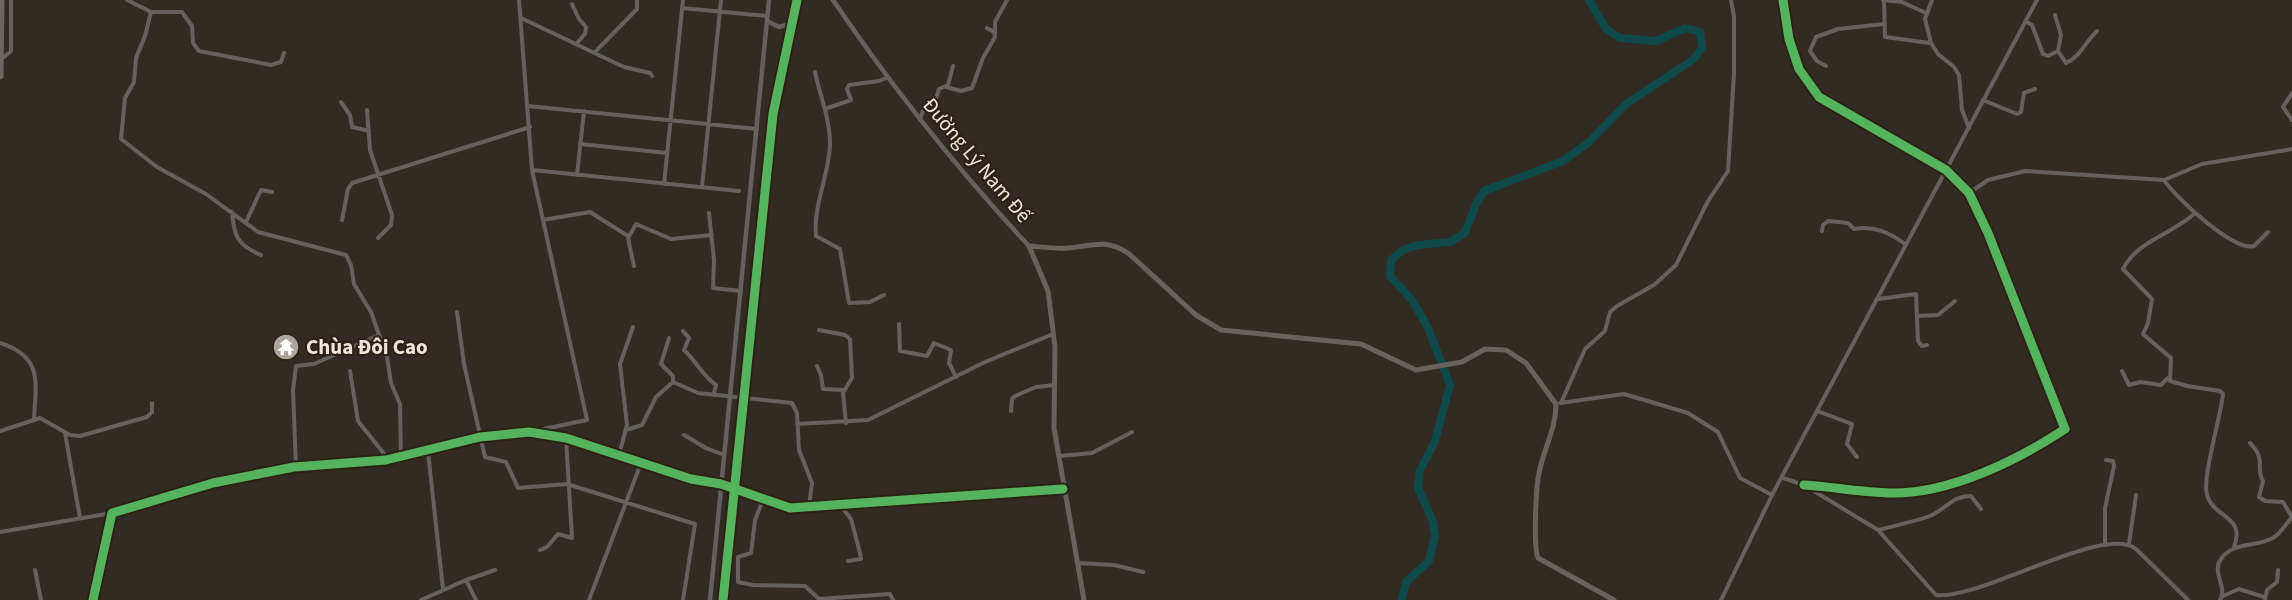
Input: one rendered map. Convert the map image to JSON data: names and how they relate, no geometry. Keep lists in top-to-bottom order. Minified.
{"streets":{"main road":["Đường Lý Nam Đế"]},"places":{"temple":["Chùa Đôi Cao"]}}
